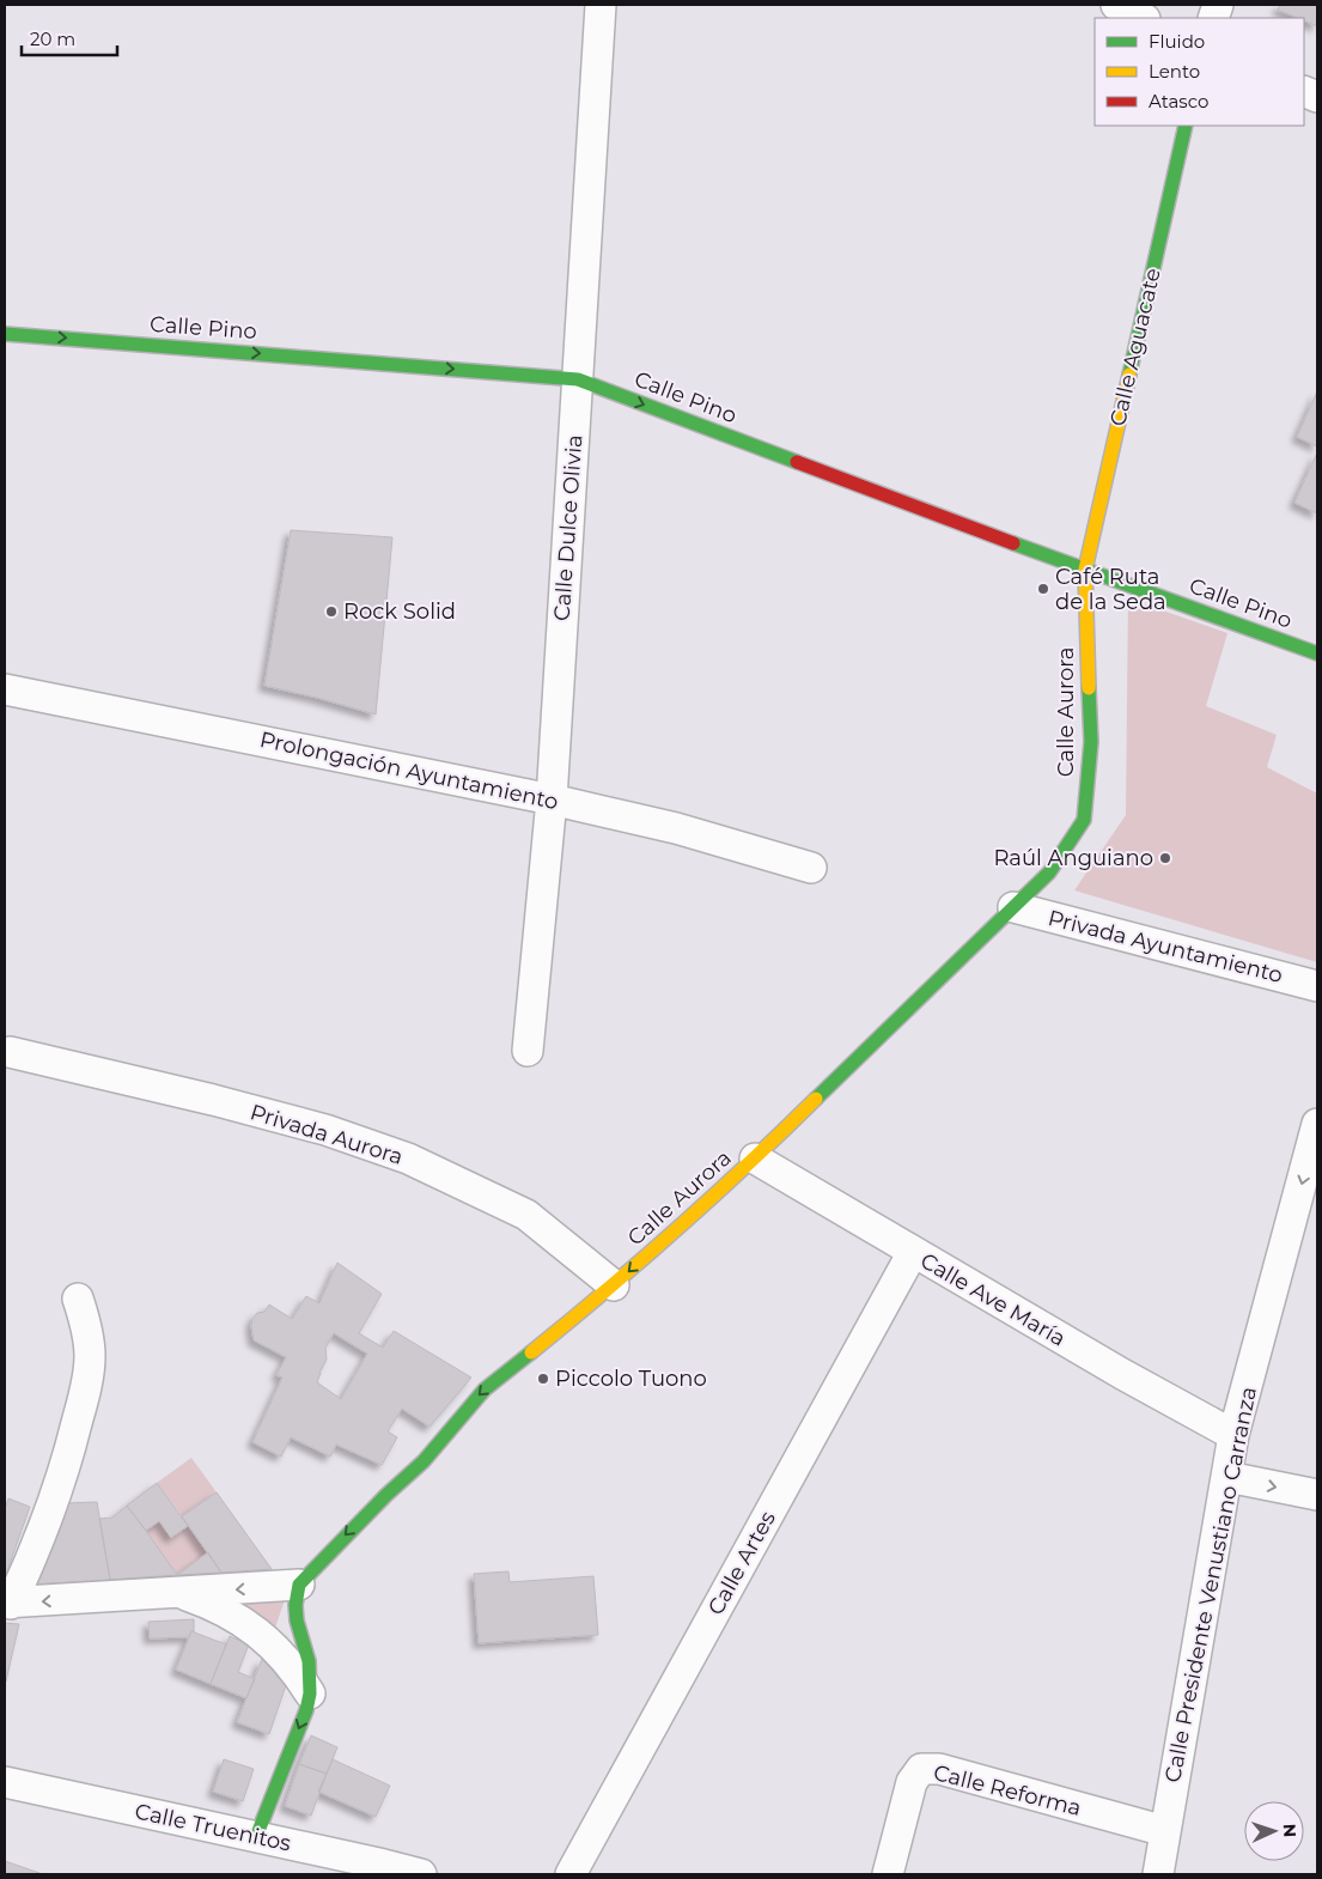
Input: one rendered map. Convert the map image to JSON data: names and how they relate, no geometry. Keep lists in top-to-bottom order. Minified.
{"streets":{"street":["Calle Pino","Calle Aguacate","Calle Dulce Olivia","Calle Aurora","Prolongación Ayuntamiento","Privada Ayuntamiento","Privada Aurora","Calle Ave María","Calle Artes","Calle Presidente Venustiano Carranza","Calle Reforma","Calle Truenitos"]},"crossings":[["Calle Pino","Calle Aguacate"],["Calle Pino","Calle Dulce Olivia"],["Calle Pino","Calle Aurora"],["Calle Aguacate","Calle Aurora"],["Calle Dulce Olivia","Prolongación Ayuntamiento"],["Calle Aurora","Privada Ayuntamiento"],["Calle Aurora","Privada Aurora"],["Calle Aurora","Calle Ave María"],["Calle Ave María","Calle Artes"],["Calle Ave María","Calle Presidente Venustiano Carranza"],["Calle Presidente Venustiano Carranza","Calle Reforma"]],"one_way":["Calle Pino","Calle Aurora","Calle Presidente Venustiano Carranza"],"places":["Café Ruta de la Seda","Rock Solid","Raúl Anguiano","Piccolo Tuono"],"legend":["Fluido","Lento","Atasco"],"scale_bar":"20 m","north":"right"}
